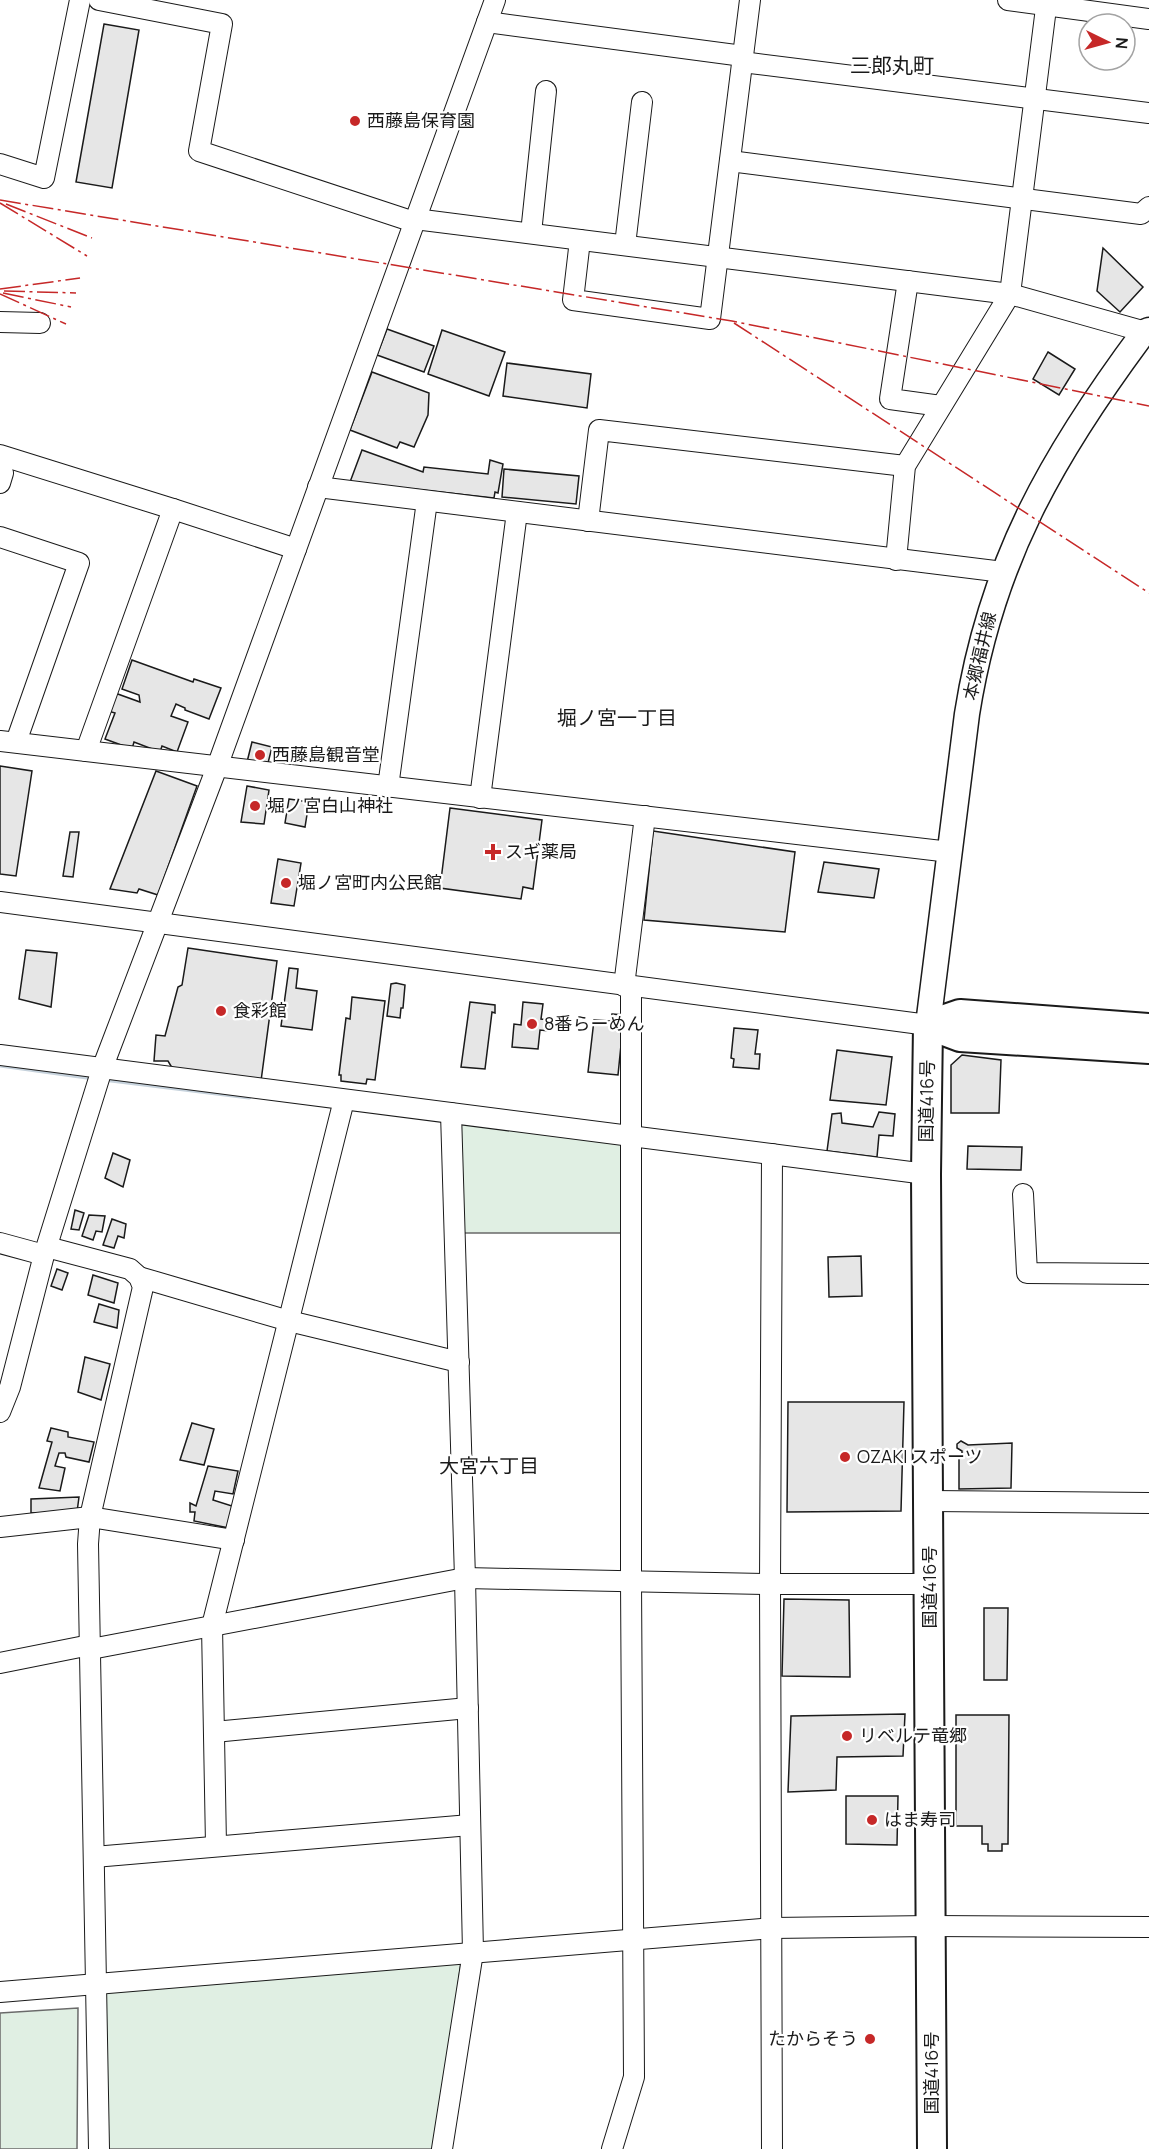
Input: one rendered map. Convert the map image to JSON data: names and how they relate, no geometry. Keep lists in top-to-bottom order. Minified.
{"streets":{"highway":["国道416号"],"main road":["本郷福井線"]},"crossings":[["本郷福井線","国道416号"]],"districts":["三郎丸町","堀ノ宮一丁目","大宮六丁目"],"places":{"other":["西藤島保育園","西藤島観音堂","堀ノ宮白山神社","堀ノ宮町内公民館","食彩館","8番らーめん","OZAKI スポーツ","リベルテ竜郷","はま寿司","たからそう"],"health":["スギ薬局"]},"north":"right"}
